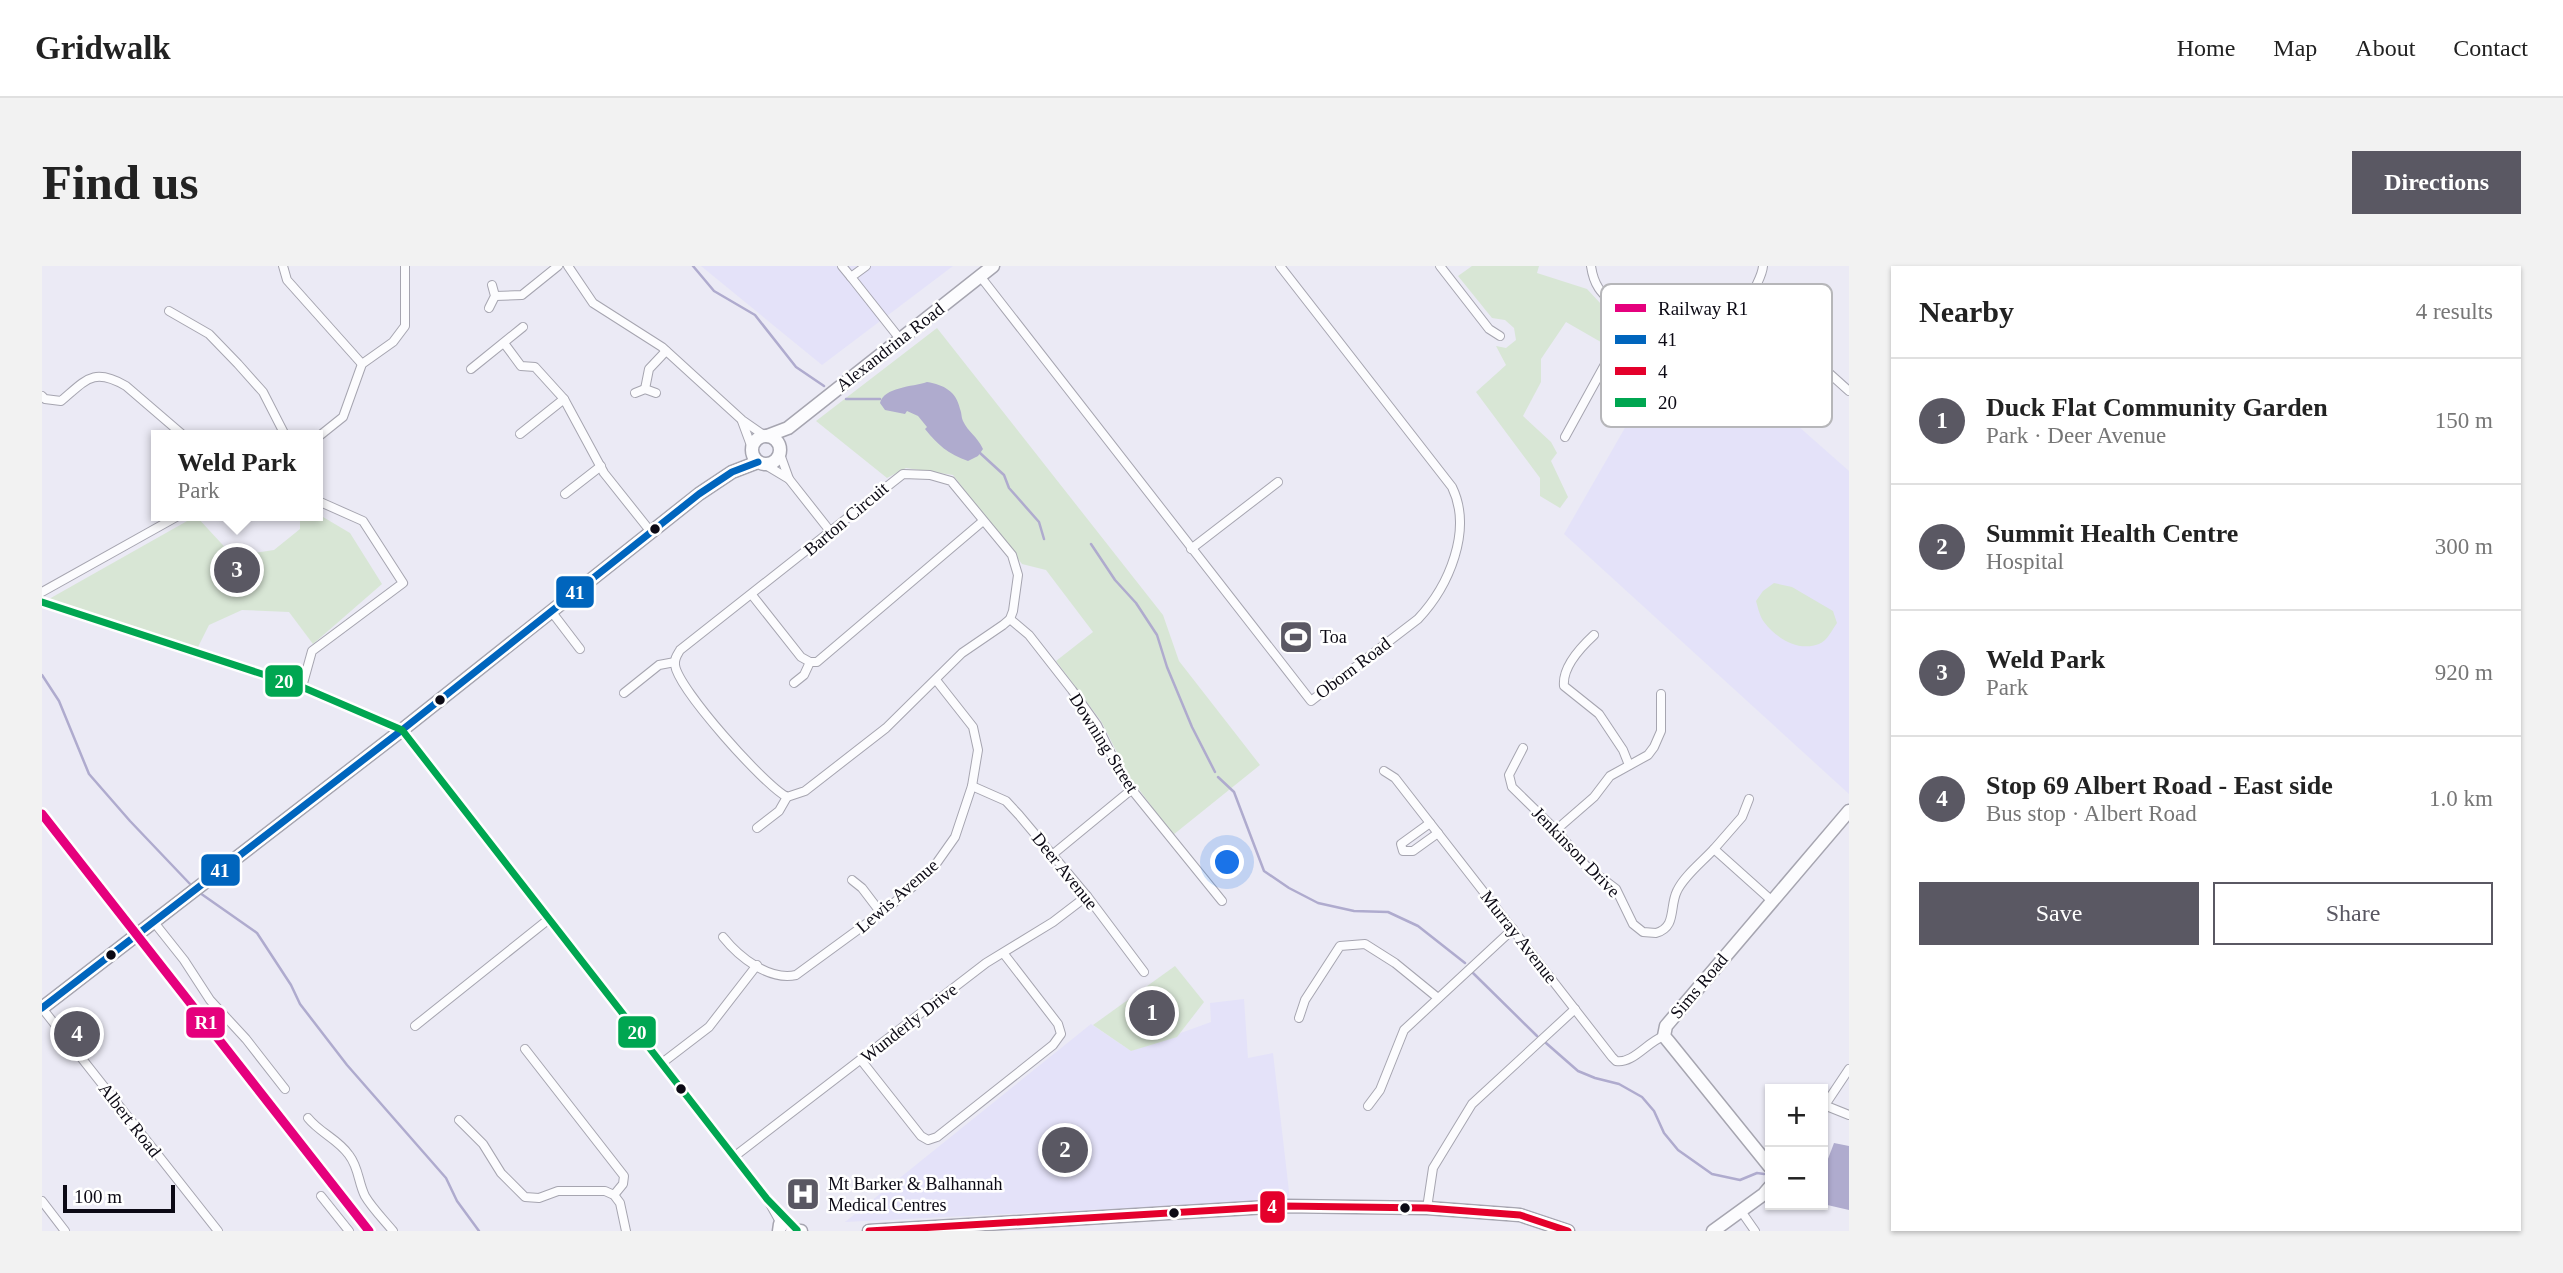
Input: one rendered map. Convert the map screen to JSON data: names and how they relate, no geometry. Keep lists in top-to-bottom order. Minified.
{"streets":{"main road":["Alexandrina Road","Sims Road"],"street":["Barton Circuit","Oborn Road","Downing Street","Jenkinson Drive","Deer Avenue","Lewis Avenue","Murray Avenue","Wunderly Drive","Albert Road"]},"crossings":[["Alexandrina Road","Oborn Road"],["Barton Circuit","Downing Street"],["Deer Avenue","Lewis Avenue"],["Deer Avenue","Wunderly Drive"],["Murray Avenue","Sims Road"]],"places":{"sports":["Toa"],"hospital":["Mt Barker & Balhannah Medical Centres"]},"lines":["transit line 41","transit line 20","rail line R1","transit line 4"],"legend":["Railway R1","41","4","20"],"scale_bar":"100 m","page":{"header":"Gridwalk","nav":["Home","Map","About","Contact"],"buttons":["Directions",["Save","Share"]],"title":"Find us","heading":["Nearby","4 results"],"list":[{"mark":"1","name":"Duck Flat Community Garden","note":"Park · Deer Avenue","value":"150 m"},{"mark":"2","name":"Summit Health Centre","note":"Hospital","value":"300 m"},{"mark":"3","name":"Weld Park","note":"Park","value":"920 m"},{"mark":"4","name":"Stop 69 Albert Road - East side","note":"Bus stop · Albert Road","value":"1.0 km"}],"popup":["Weld Park","Park"],"pins":["3","1","4","2"],"map_buttons":["+","−"],"scale":"100 m"}}
